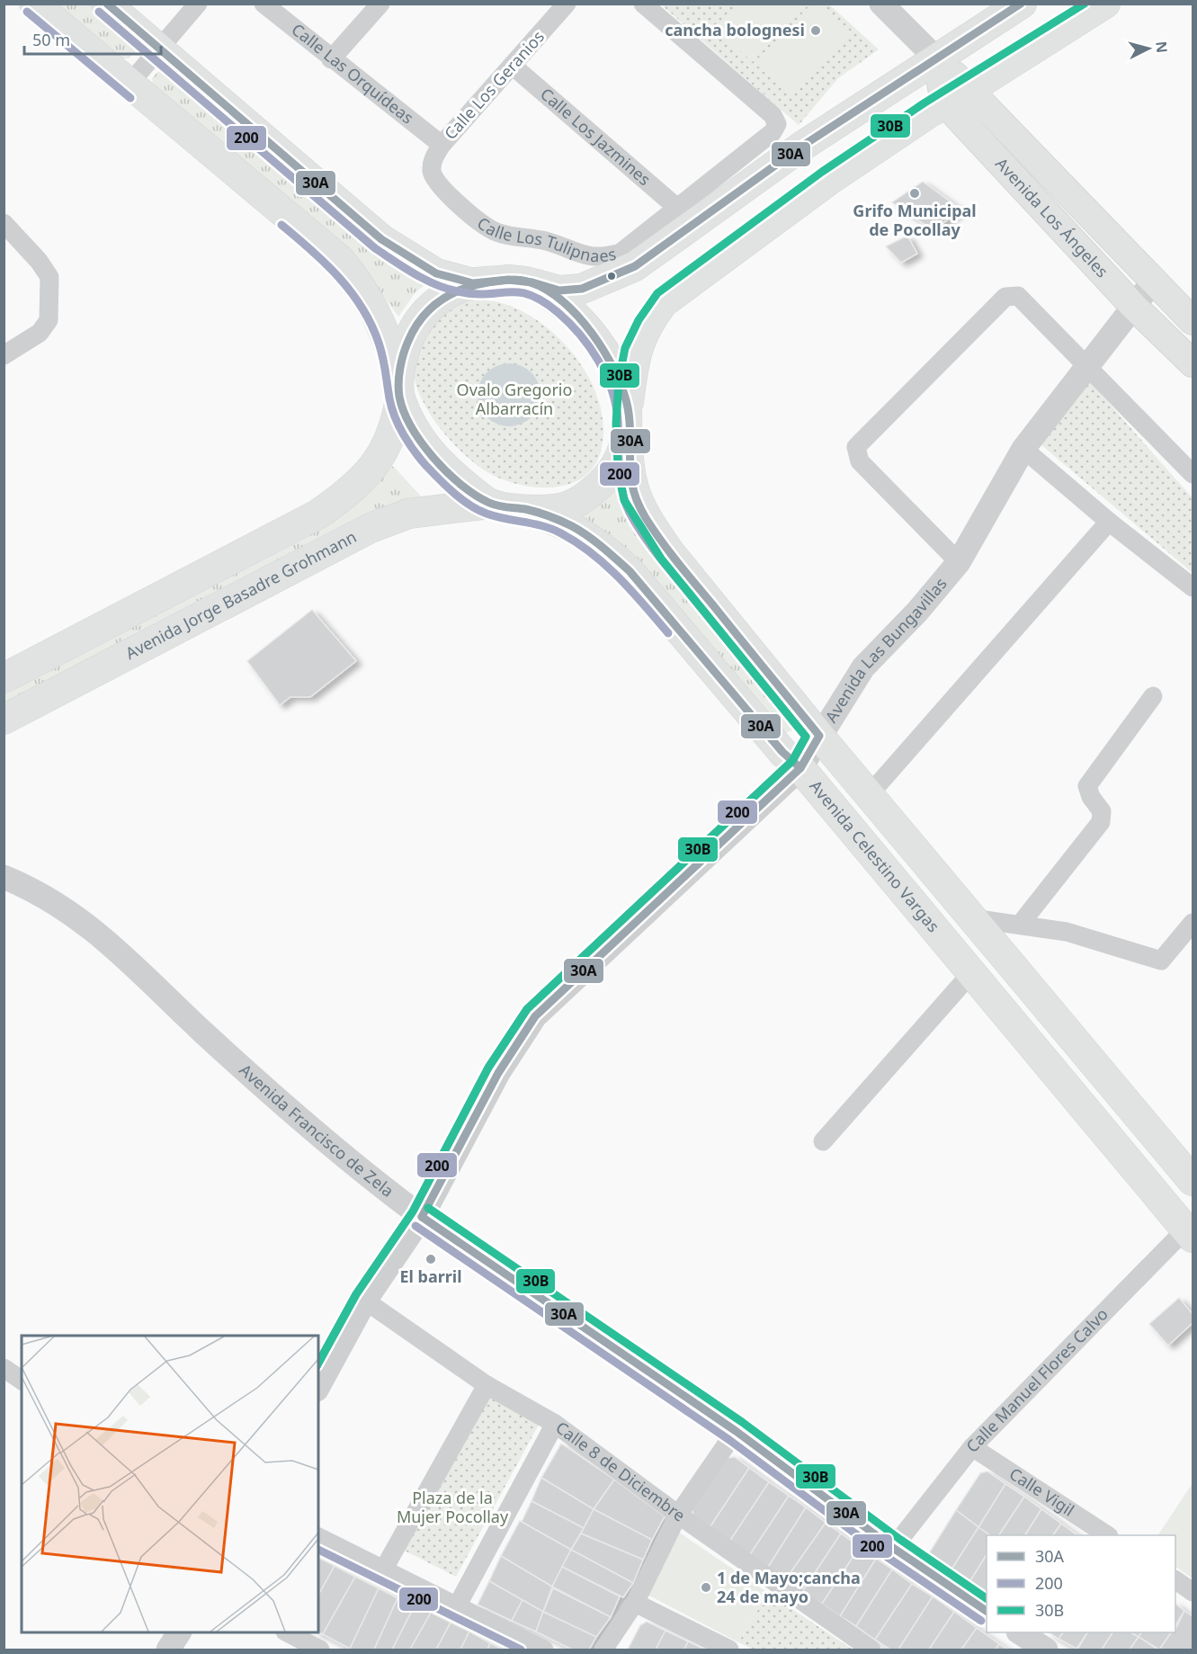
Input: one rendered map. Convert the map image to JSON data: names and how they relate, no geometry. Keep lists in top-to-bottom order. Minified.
{"streets":{"main road":["Avenida Los Ángeles","Avenida Jorge Basadre Grohmann","Avenida Celestino Vargas"],"street":["Calle Las Orquídeas","Calle Los Geranios","Calle Los Jazmines","Calle Los Tulipnaes","Avenida Las Bungavillas","Avenida Francisco de Zela","Calle Manuel Flores Calvo","Calle 8 de Diciembre","Calle Vigil"]},"crossings":[["Calle Las Orquídeas","Calle Los Geranios"],["Calle Los Geranios","Calle Los Jazmines"],["Calle Los Geranios","Calle Los Tulipnaes"],["Calle Los Jazmines","Calle Los Tulipnaes"],["Avenida Los Ángeles","Avenida Las Bungavillas"],["Avenida Las Bungavillas","Avenida Celestino Vargas"],["Avenida Las Bungavillas","Avenida Francisco de Zela"],["Avenida Las Bungavillas","Calle 8 de Diciembre"],["Avenida Celestino Vargas","Calle Manuel Flores Calvo"],["Avenida Francisco de Zela","Calle Manuel Flores Calvo"],["Calle Manuel Flores Calvo","Calle Vigil"]],"parks":["Ovalo Gregorio Albarracín","Plaza de la Mujer Pocollay"],"places":["cancha bolognesi","Grifo Municipal de Pocollay","El barril","1 de Mayo;cancha 24 de mayo"],"lines":["transit line 30A","transit line 30B","transit line 200"],"legend":["30A","200","30B"],"scale_bar":"50 m","north":"right"}
